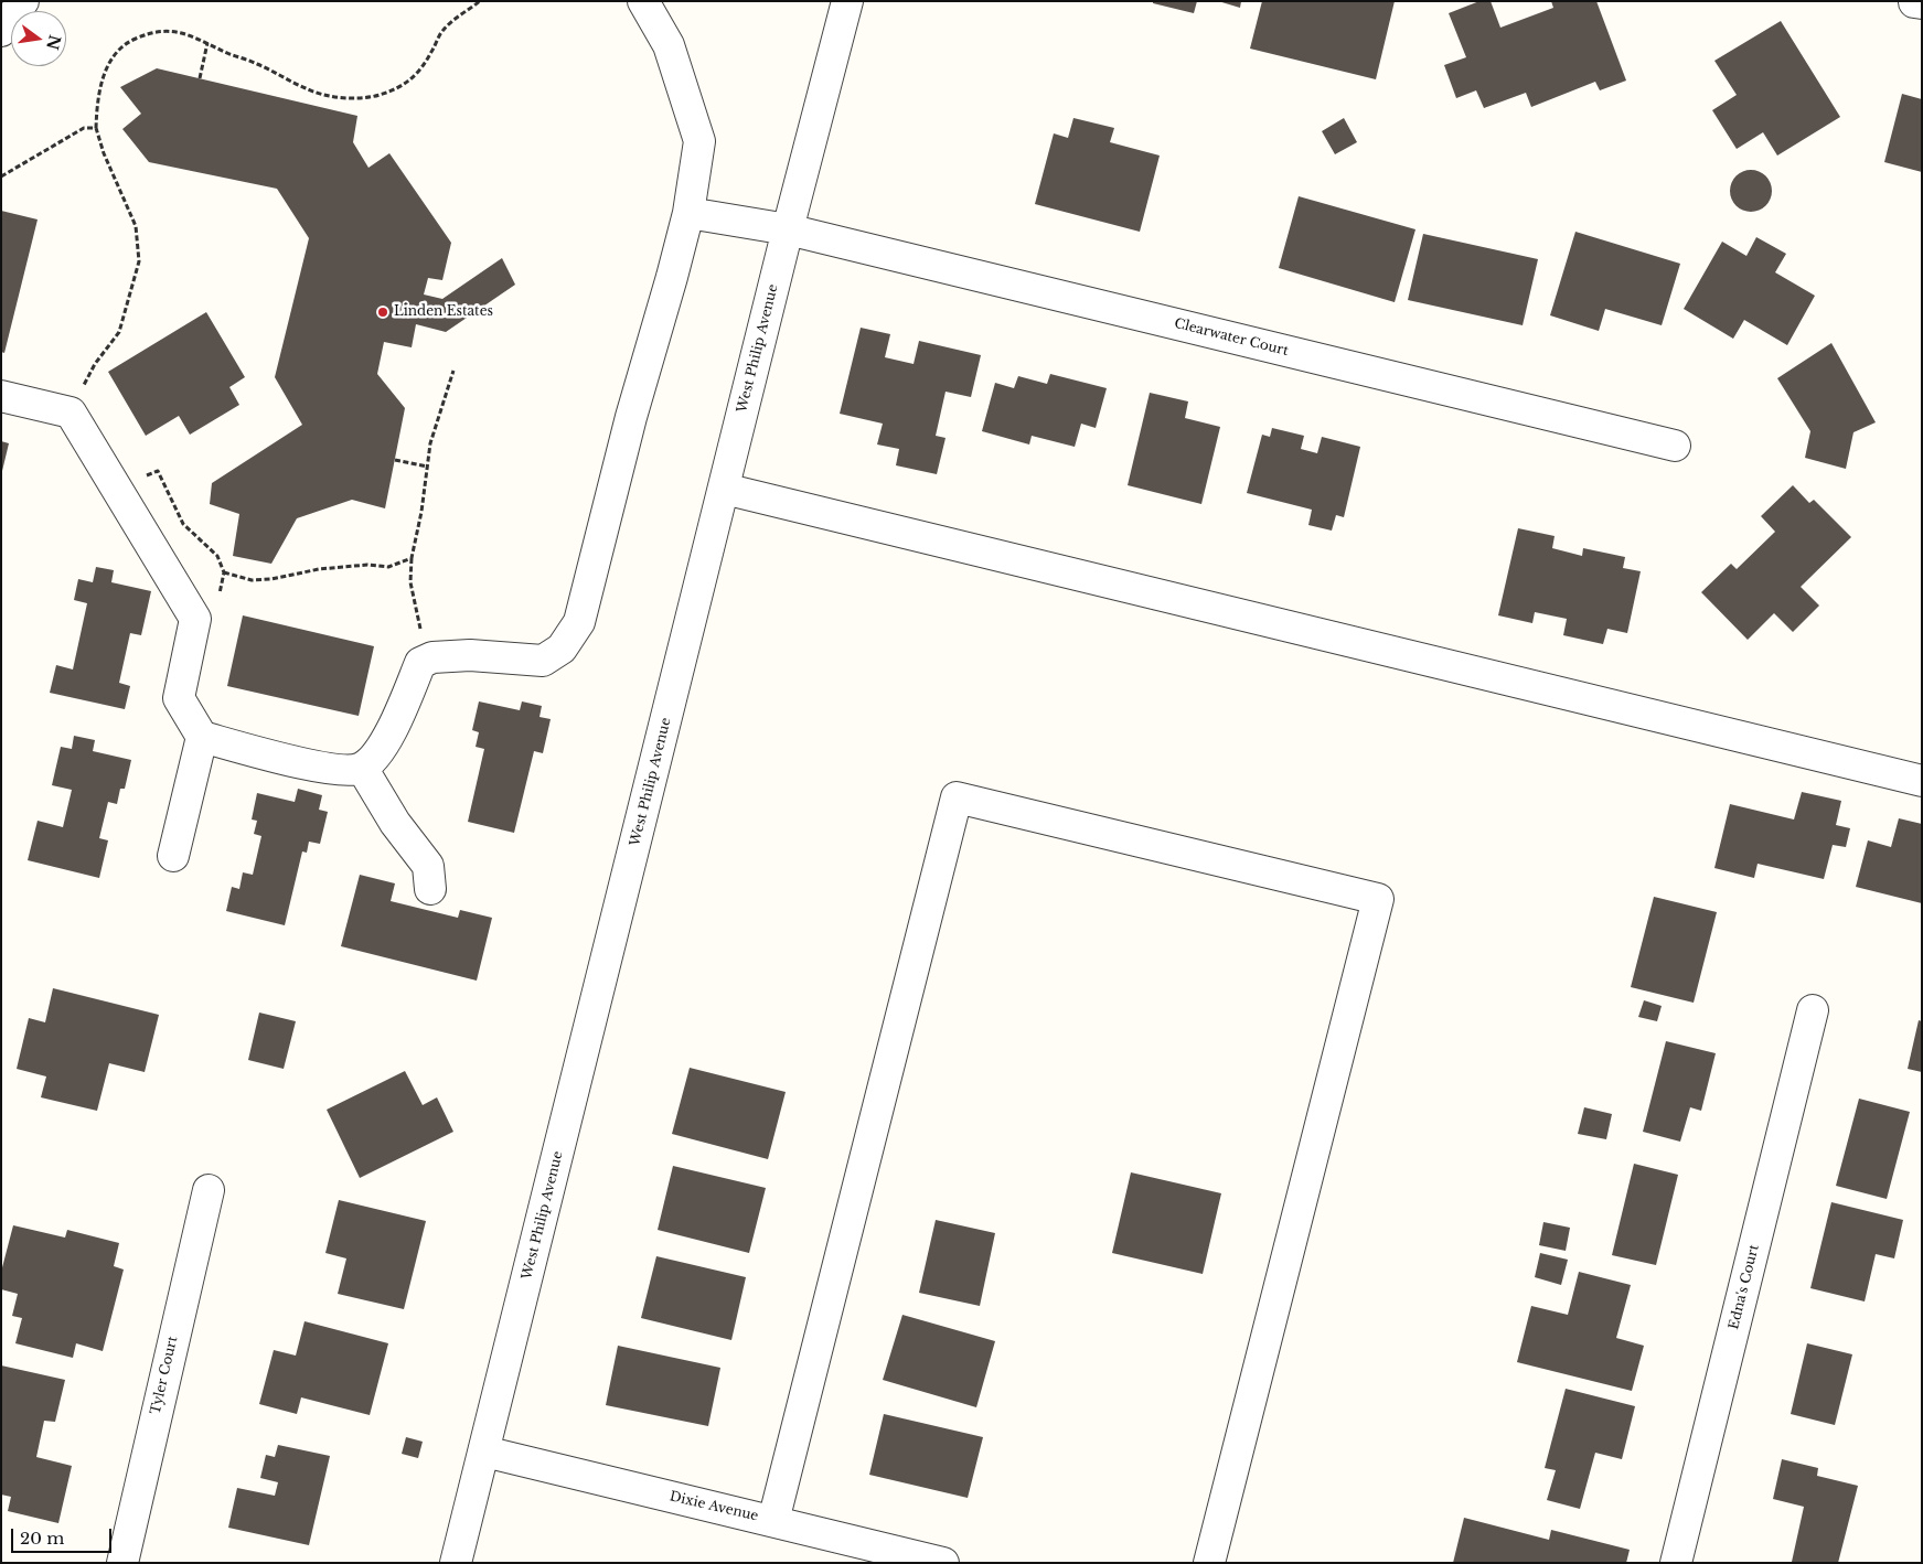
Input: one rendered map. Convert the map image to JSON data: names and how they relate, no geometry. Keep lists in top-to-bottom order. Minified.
{"streets":{"street":["Clearwater Court","West Philip Avenue","Edna's Court","Tyler Court","Dixie Avenue"]},"crossings":[["Clearwater Court","West Philip Avenue"],["West Philip Avenue","Dixie Avenue"]],"places":["Linden Estates"],"scale_bar":"20 m","north":"right"}
